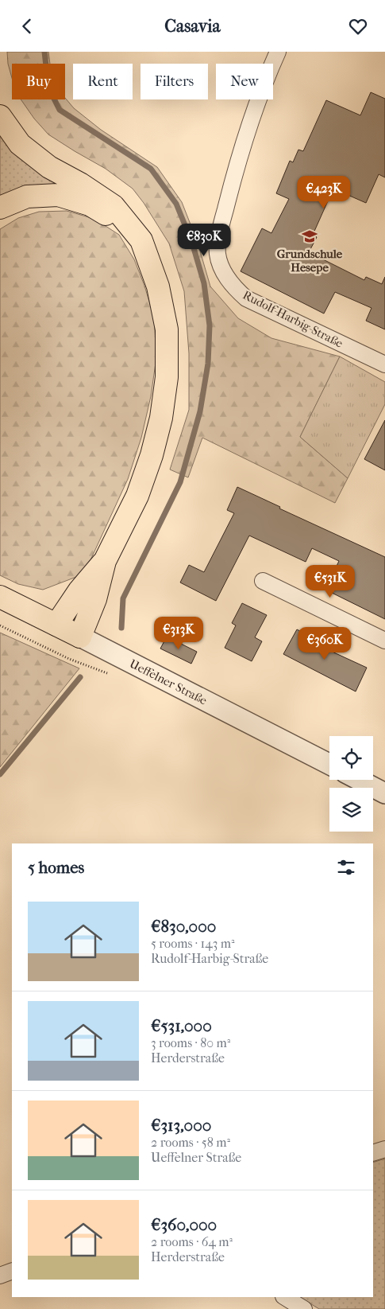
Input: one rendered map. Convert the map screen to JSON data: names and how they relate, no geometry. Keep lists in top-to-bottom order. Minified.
{"streets":{"main road":["Ueffelner Straße"],"street":["Rudolf-Harbig-Straße"]},"places":{"school or university":["Grundschule Hesepe"]},"page":{"header":"Casavia","chip":["Buy","Rent","Filters","New"],"price":["€423K","€830K","€531K","€313K","€360K"],"heading":"5 homes","list":[{"name":"€830,000","note":"5 rooms · 143 m² · Rudolf-Harbig-Straße"},{"name":"€531,000","note":"3 rooms · 80 m² · Herderstraße"},{"name":"€313,000","note":"2 rooms · 58 m² · Ueffelner Straße"},{"name":"€360,000","note":"2 rooms · 64 m² · Herderstraße"}]}}
